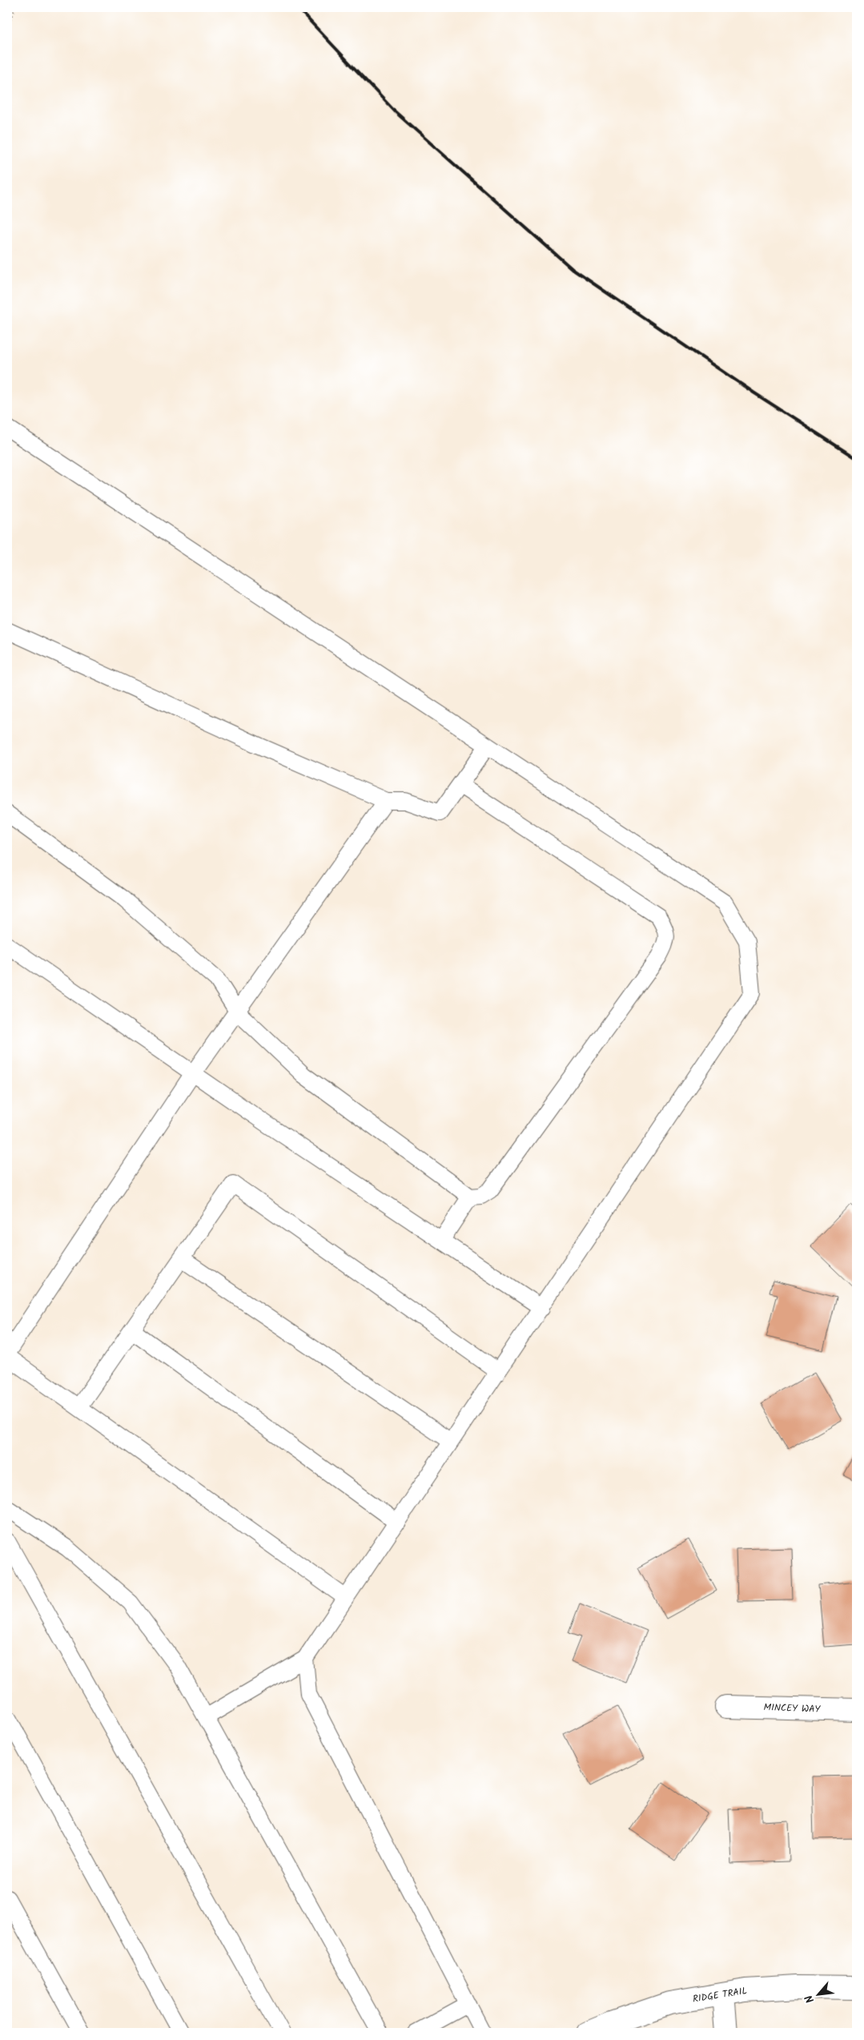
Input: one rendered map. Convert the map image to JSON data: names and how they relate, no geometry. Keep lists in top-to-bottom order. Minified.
{"streets":{"street":["MINCEY WAY","RIDGE TRAIL"]},"north":"bottom left"}
